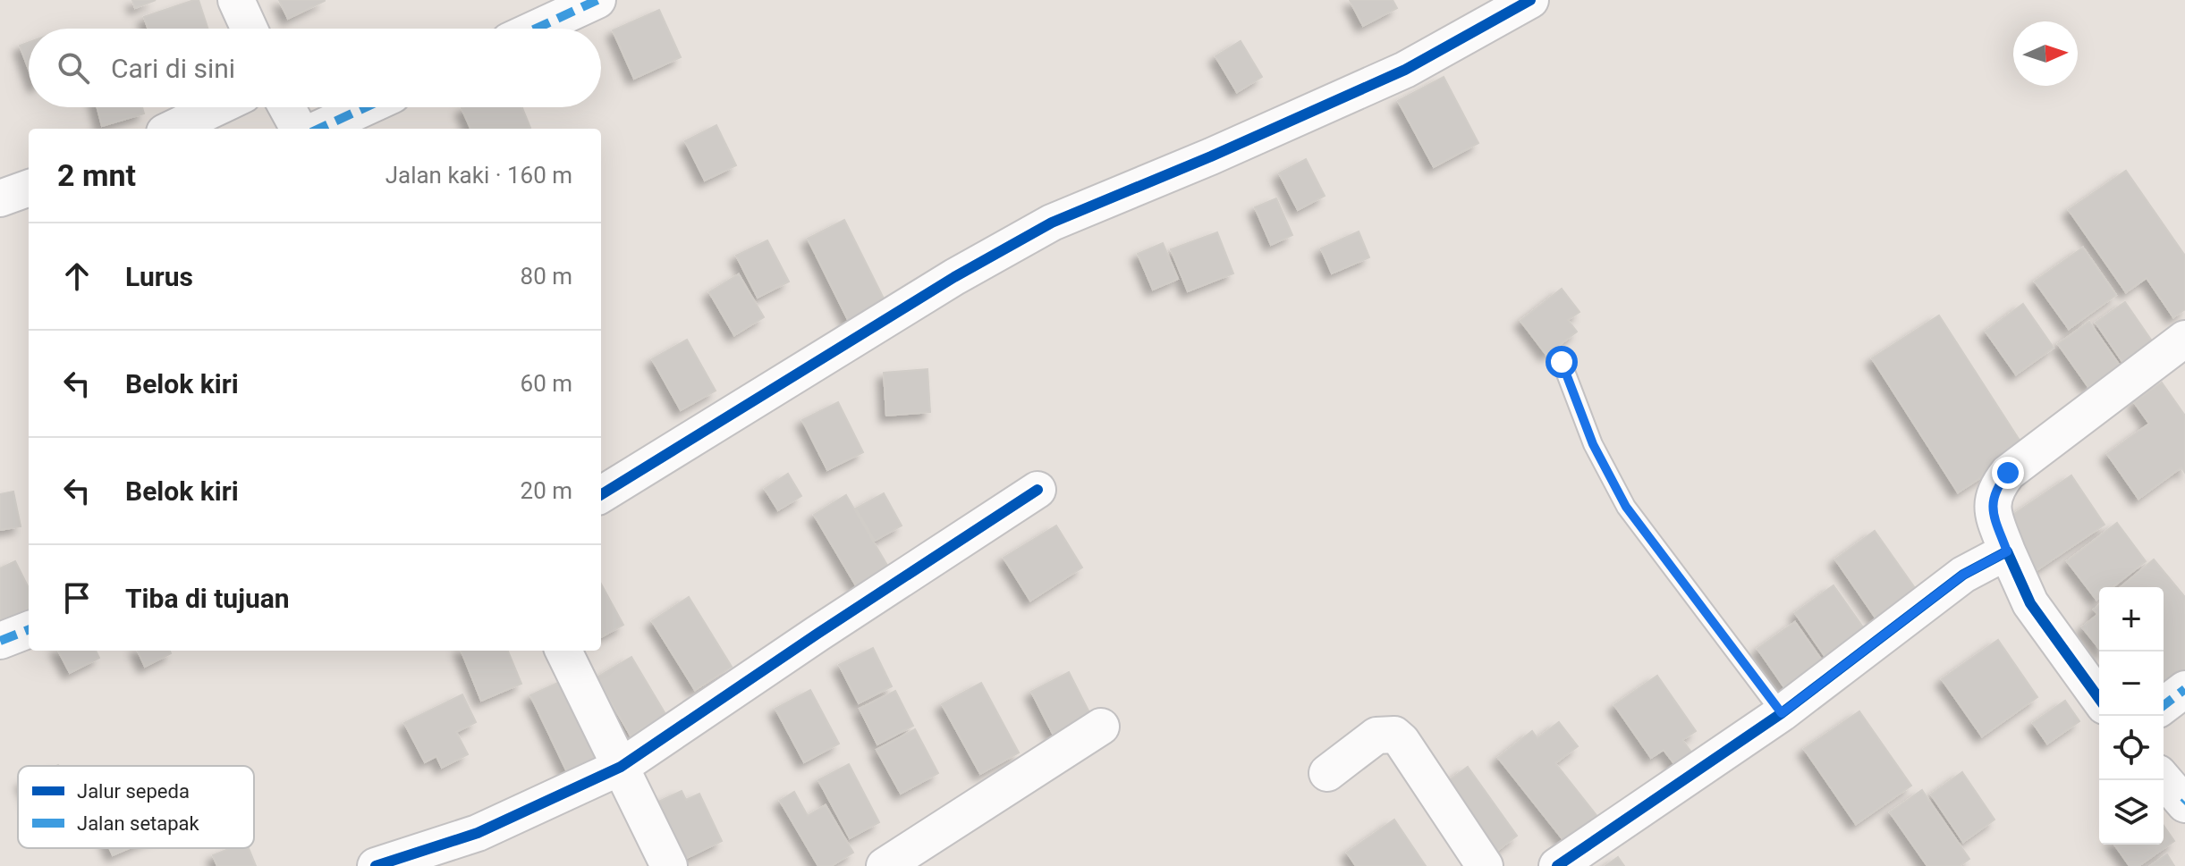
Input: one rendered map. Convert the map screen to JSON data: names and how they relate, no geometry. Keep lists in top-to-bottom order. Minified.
{"legend":["Jalur sepeda","Jalan setapak"],"north":"right","page":{"search":"Cari di sini","heading":["2 mnt","Jalan kaki · 160 m"],"list":[["Lurus","80 m"],["Belok kiri","60 m"],["Belok kiri","20 m"],"Tiba di tujuan"],"map_buttons":["+","−"]}}
